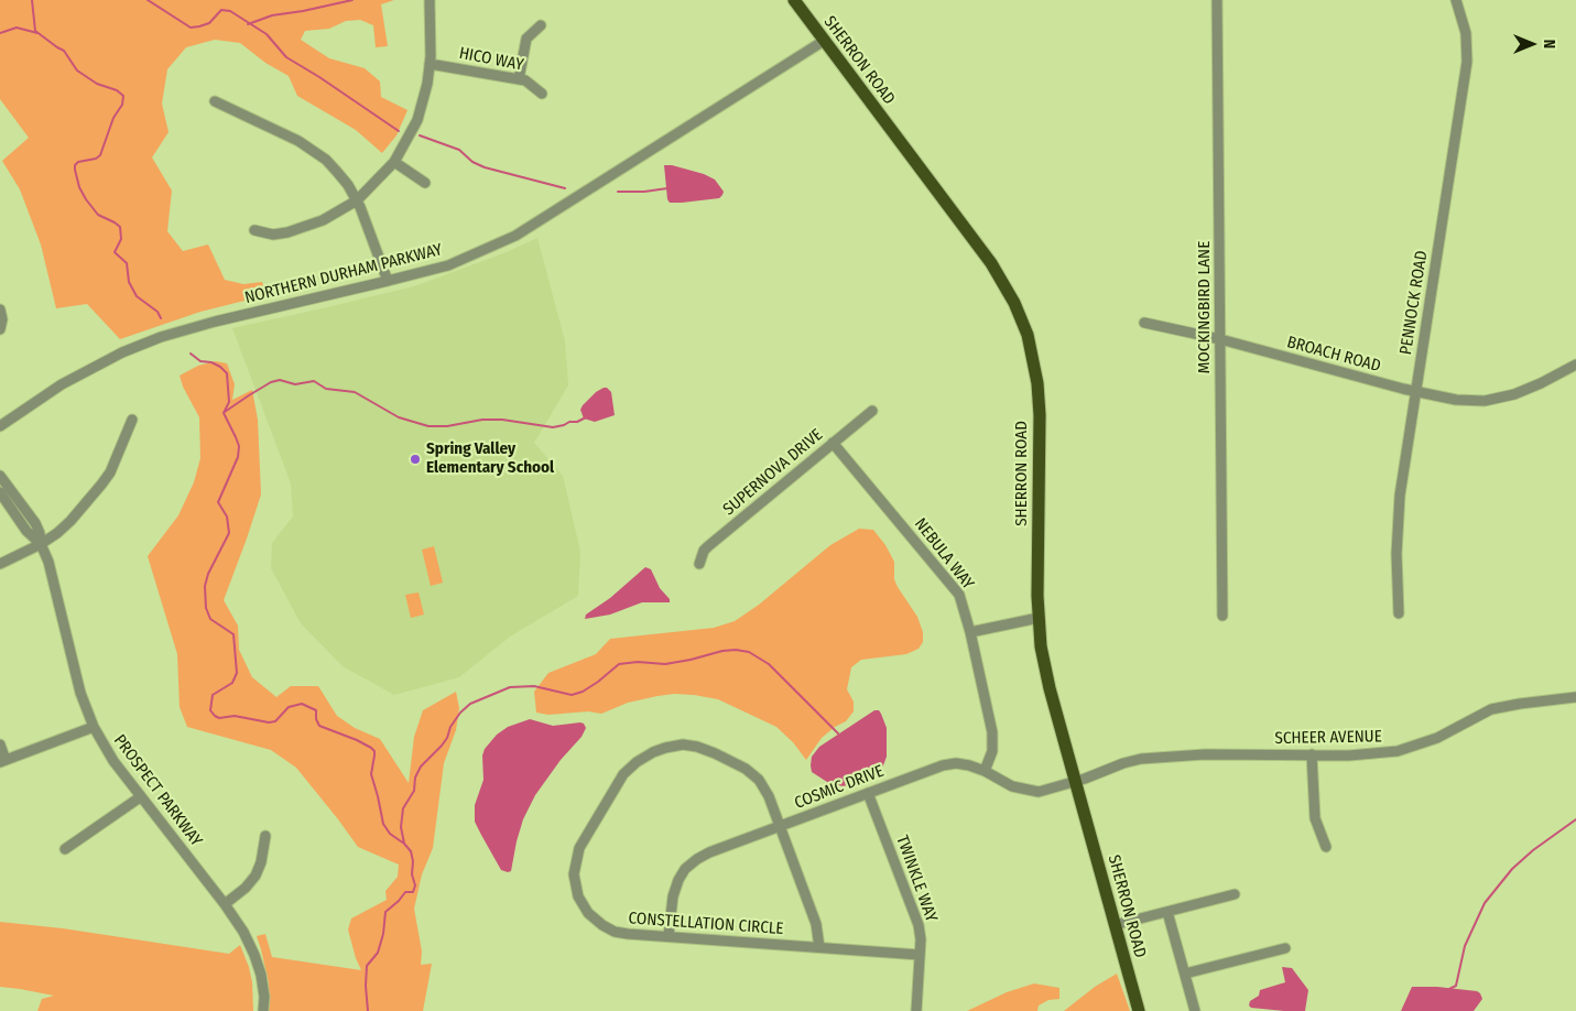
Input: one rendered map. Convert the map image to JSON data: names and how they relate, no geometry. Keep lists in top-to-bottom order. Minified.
{"streets":{"main road":["SHERRON ROAD"],"street":["HICO WAY","NORTHERN DURHAM PARKWAY","PENNOCK ROAD","MOCKINGBIRD LANE","BROACH ROAD","SUPERNOVA DRIVE","NEBULA WAY","SCHEER AVENUE","COSMIC DRIVE","PROSPECT PARKWAY","TWINKLE WAY","CONSTELLATION CIRCLE"]},"crossings":[["SHERRON ROAD","NORTHERN DURHAM PARKWAY"],["SHERRON ROAD","SCHEER AVENUE"],["SHERRON ROAD","COSMIC DRIVE"],["PENNOCK ROAD","BROACH ROAD"],["MOCKINGBIRD LANE","BROACH ROAD"],["SUPERNOVA DRIVE","NEBULA WAY"],["NEBULA WAY","COSMIC DRIVE"],["SCHEER AVENUE","COSMIC DRIVE"],["COSMIC DRIVE","TWINKLE WAY"],["COSMIC DRIVE","CONSTELLATION CIRCLE"],["TWINKLE WAY","CONSTELLATION CIRCLE"]],"places":["Spring Valley Elementary School"],"north":"right"}
